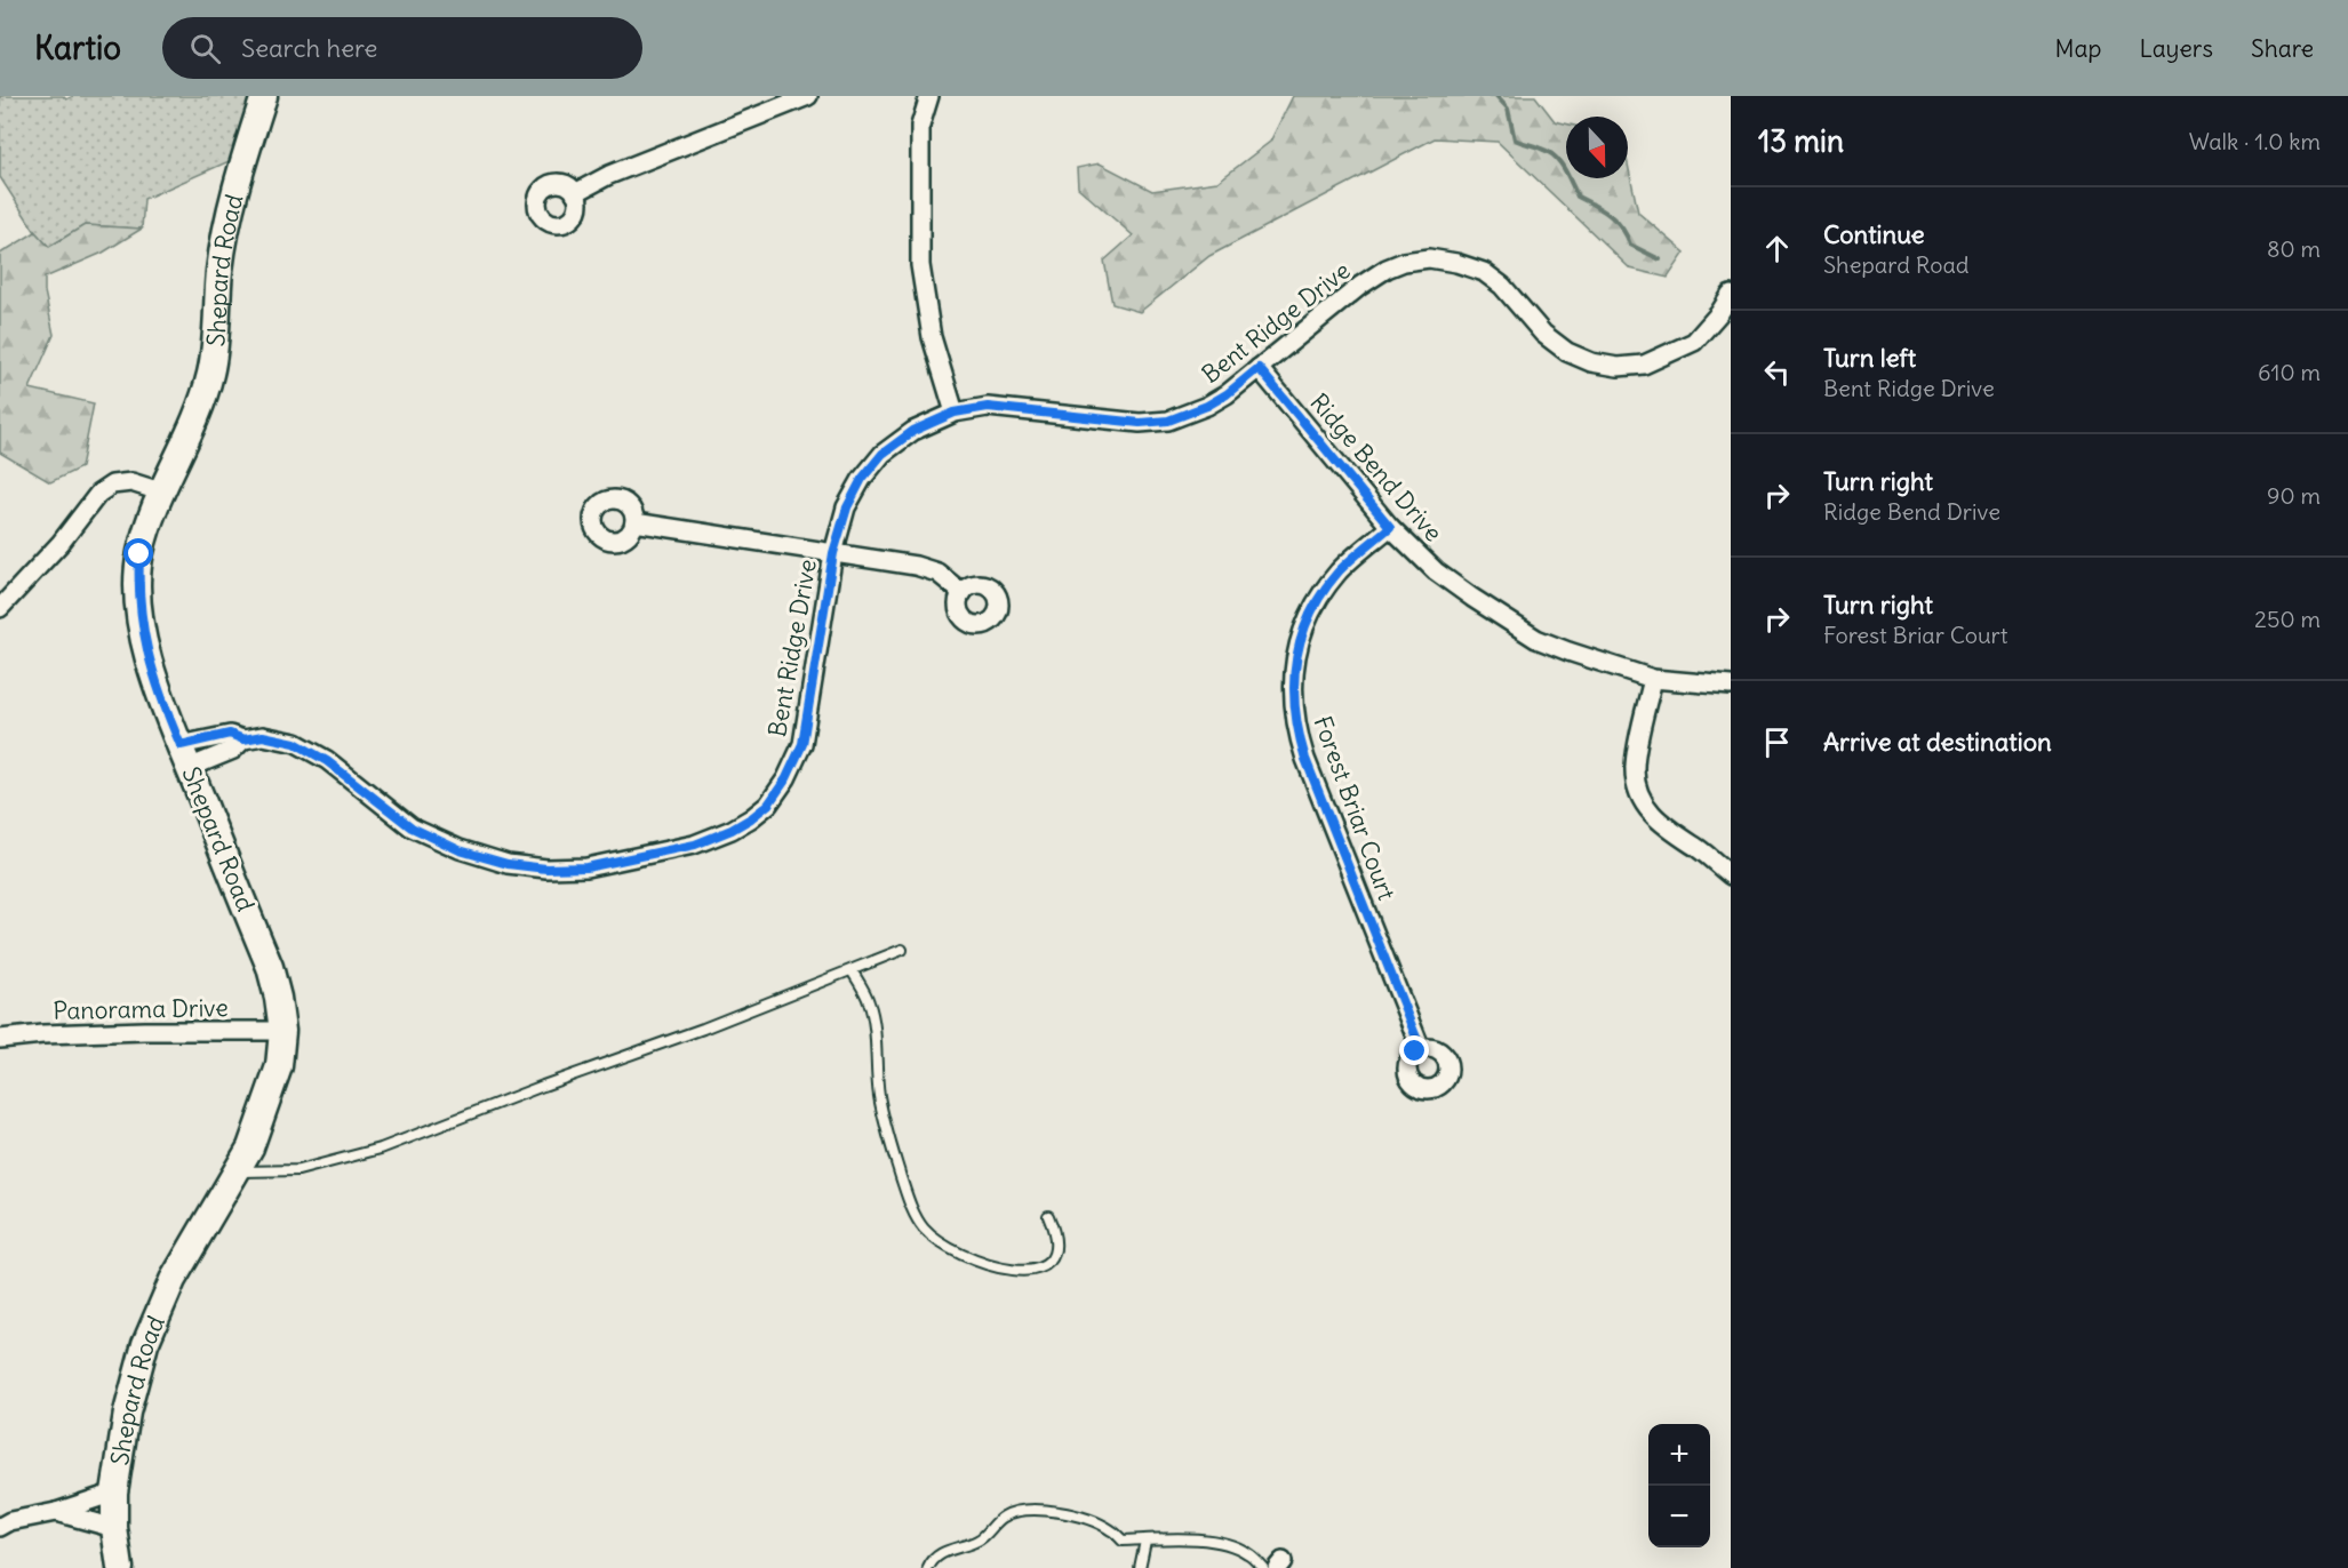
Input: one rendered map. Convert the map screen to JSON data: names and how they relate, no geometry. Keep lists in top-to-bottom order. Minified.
{"streets":{"street":["Shepard Road","Bent Ridge Drive","Ridge Bend Drive","Forest Briar Court","Panorama Drive"]},"crossings":[["Shepard Road","Bent Ridge Drive"],["Shepard Road","Panorama Drive"],["Bent Ridge Drive","Ridge Bend Drive"],["Ridge Bend Drive","Forest Briar Court"]],"north":"bottom","page":{"header":"Kartio","search":"Search here","nav":["Map","Layers","Share"],"heading":["13 min","Walk · 1.0 km"],"list":[["Continue","Shepard Road","80 m"],["Turn left","Bent Ridge Drive","610 m"],["Turn right","Ridge Bend Drive","90 m"],["Turn right","Forest Briar Court","250 m"],"Arrive at destination"],"map_buttons":["+","−"]}}
